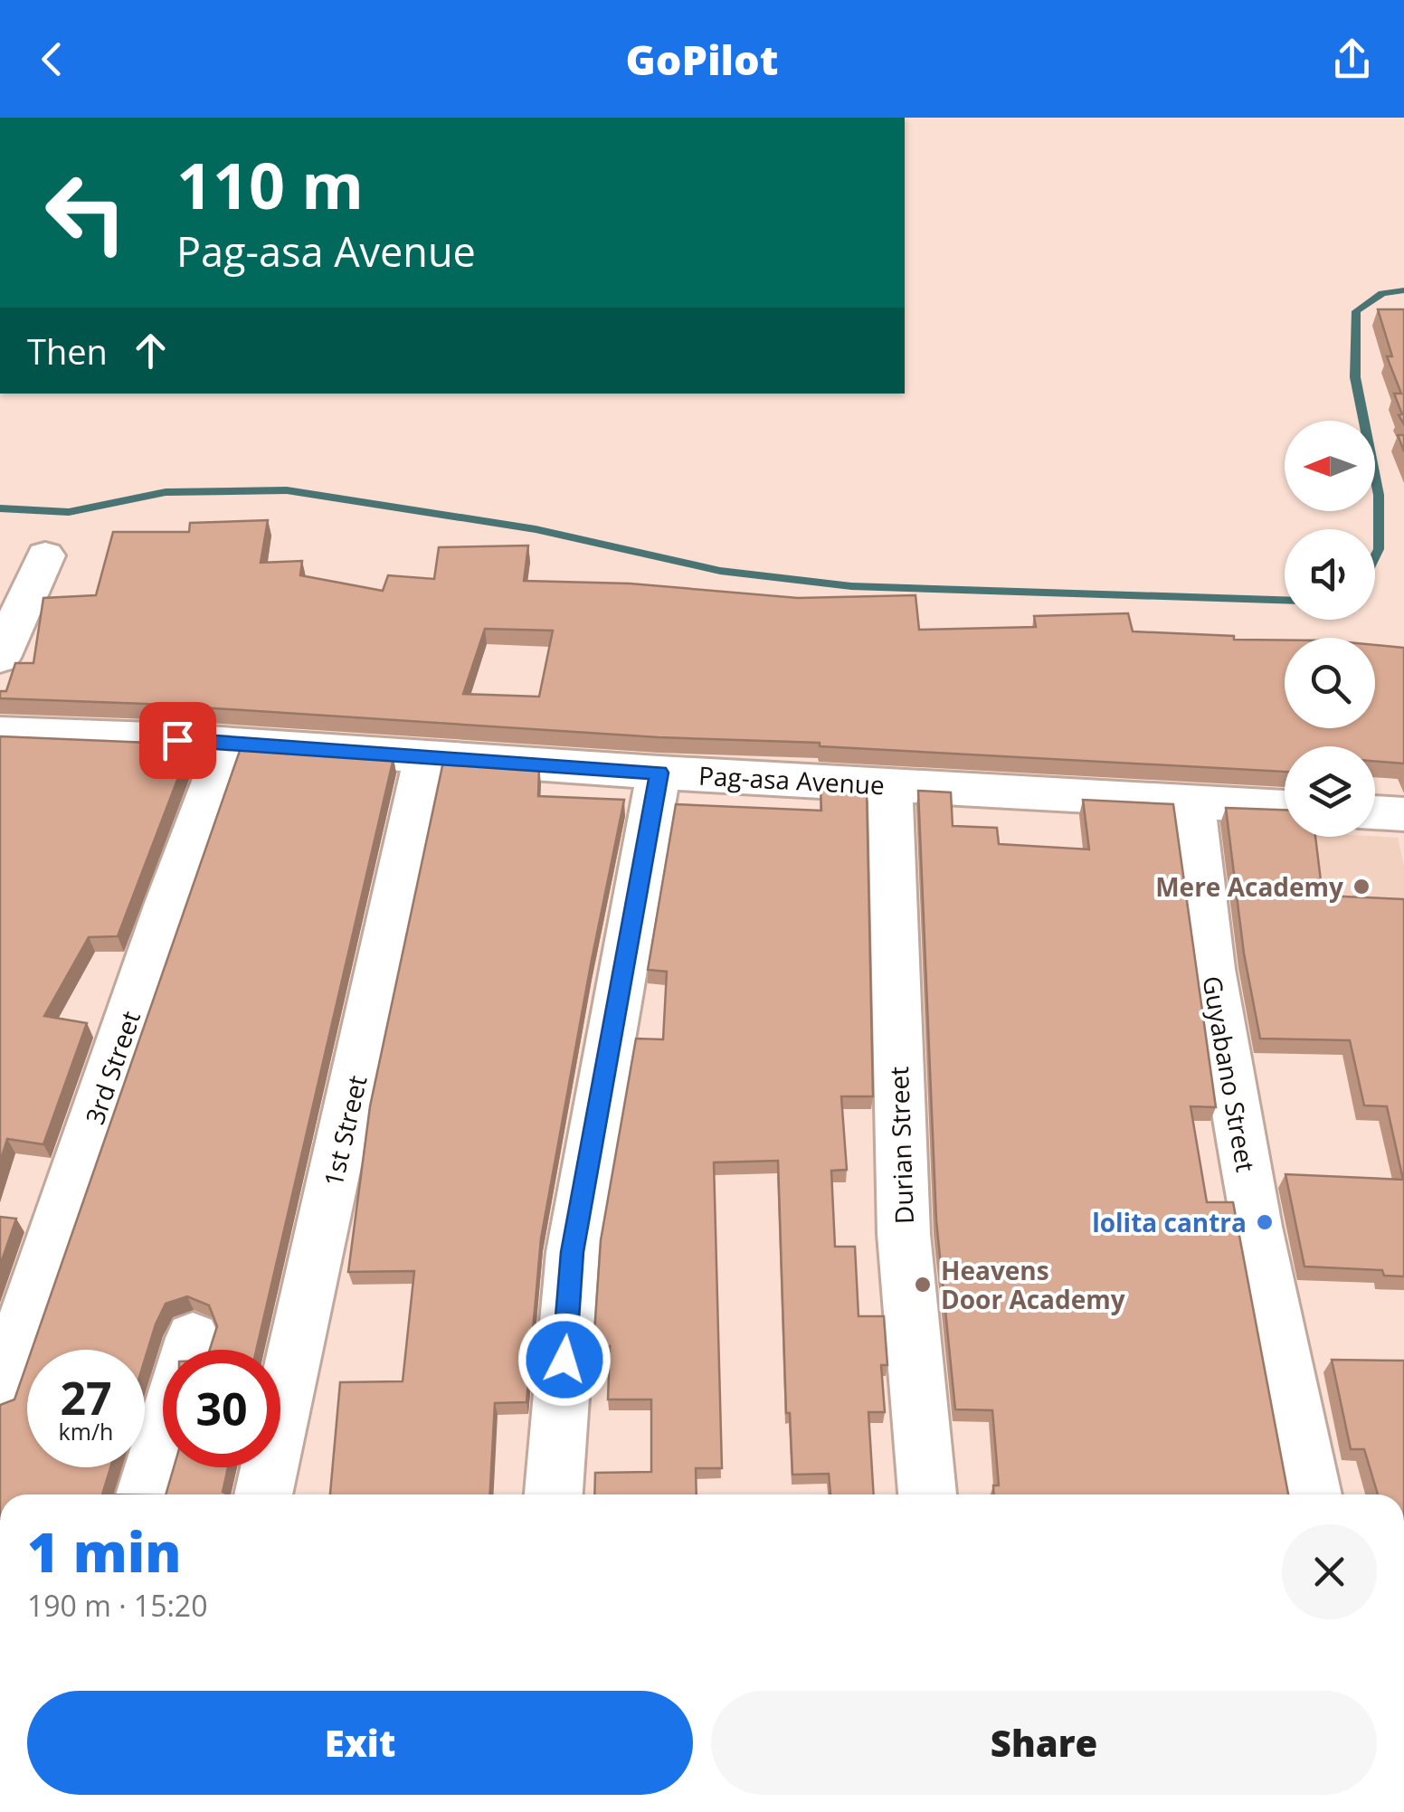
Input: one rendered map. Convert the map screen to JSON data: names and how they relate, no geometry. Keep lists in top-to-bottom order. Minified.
{"streets":{"street":["Pag-asa Avenue","3rd Street","Guyabano Street","1st Street","Durian Street"]},"crossings":[["Pag-asa Avenue","3rd Street"],["Pag-asa Avenue","Guyabano Street"],["Pag-asa Avenue","1st Street"],["Pag-asa Avenue","Durian Street"]],"places":["Mere Academy","lolita cantra","Heavens Door Academy"],"north":"left","page":{"header":"GoPilot","turn":["110 m","Pag-asa Avenue"],"then":"Then","speed":"27 km/h","limit":"30","heading":["1 min","190 m · 15:20"],"buttons":["Exit","Share"]}}
